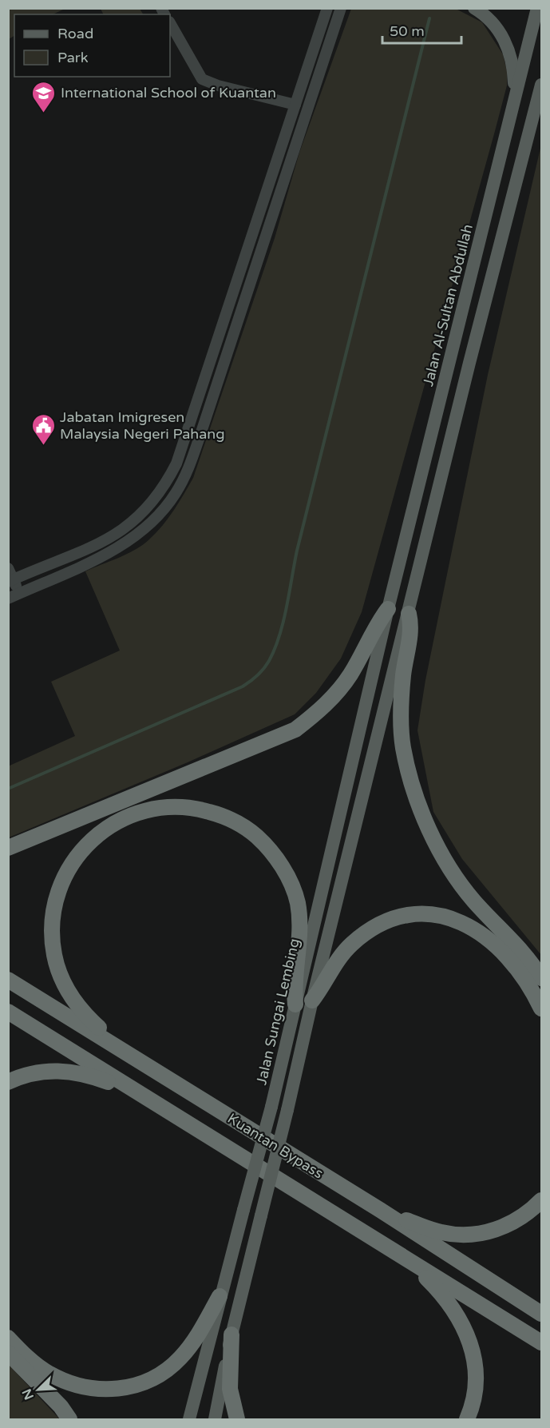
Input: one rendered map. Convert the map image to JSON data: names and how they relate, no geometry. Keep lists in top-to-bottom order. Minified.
{"streets":{"highway":["Kuantan Bypass"],"main road":["Jalan Al-Sultan Abdullah","Jalan Sungai Lembing"]},"crossings":[["Jalan Al-Sultan Abdullah","Jalan Sungai Lembing"]],"places":{"school or university":["International School of Kuantan"],"public building":["Jabatan Imigresen Malaysia Negeri Pahang"]},"legend":["Road","Park"],"scale_bar":"50 m","north":"bottom left"}
